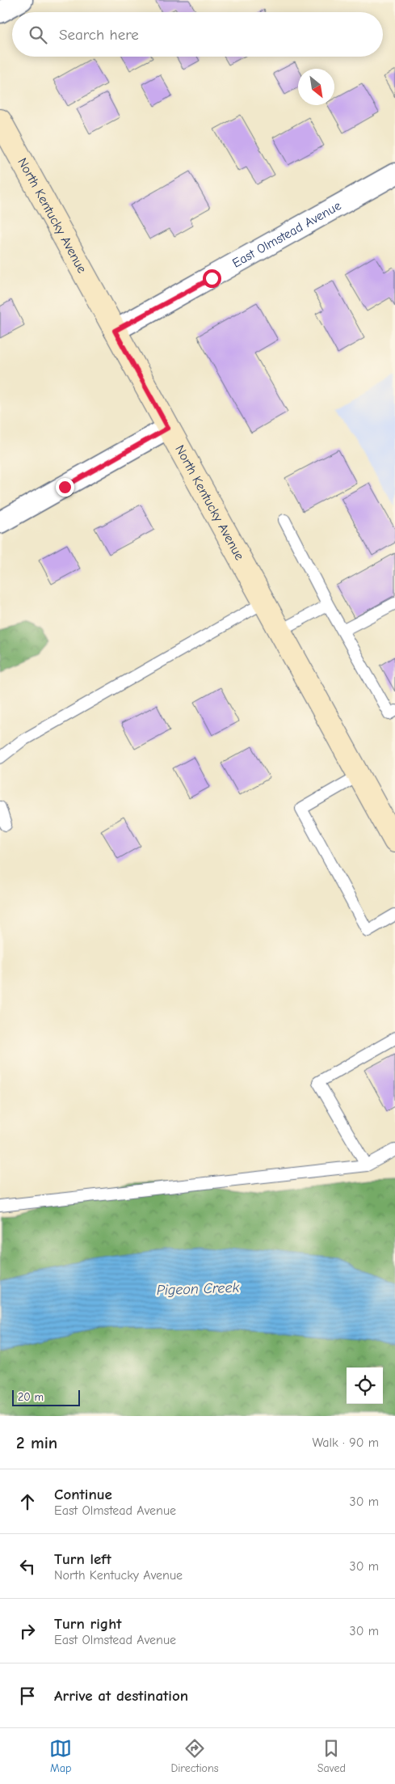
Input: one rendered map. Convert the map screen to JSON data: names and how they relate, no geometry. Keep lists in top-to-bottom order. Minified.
{"streets":{"street":["North Kentucky Avenue","East Olmstead Avenue"]},"crossings":[["North Kentucky Avenue","East Olmstead Avenue"]],"water":["Pigeon Creek"],"scale_bar":"20 m","north":"bottom right","page":{"search":"Search here","scale":"20 m","heading":["2 min","Walk · 90 m"],"list":[["Continue","East Olmstead Avenue","30 m"],["Turn left","North Kentucky Avenue","30 m"],["Turn right","East Olmstead Avenue","30 m"],"Arrive at destination"],"nav":["Map","Directions","Saved"]}}
